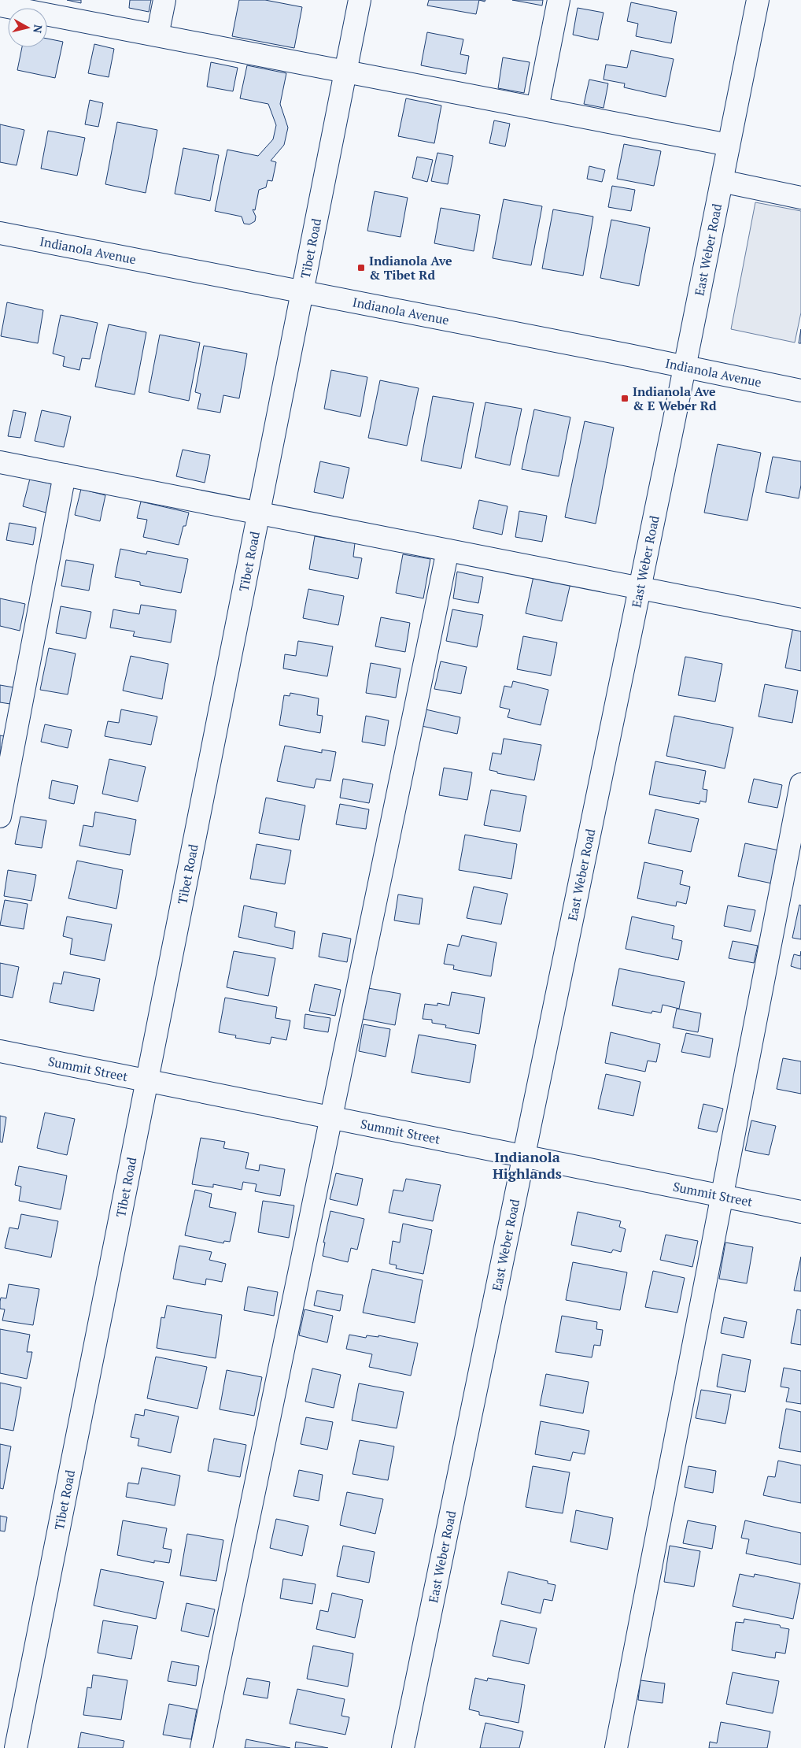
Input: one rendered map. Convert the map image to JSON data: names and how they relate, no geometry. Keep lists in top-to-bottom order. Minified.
{"streets":{"street":["Tibet Road","East Weber Road","Indianola Avenue","Summit Street"]},"crossings":[["Tibet Road","Indianola Avenue"],["Tibet Road","Summit Street"],["East Weber Road","Indianola Avenue"],["East Weber Road","Summit Street"]],"districts":["Indianola Highlands"],"places":{"transit":["Indianola Ave & Tibet Rd","Indianola Ave & E Weber Rd"]},"north":"right"}
